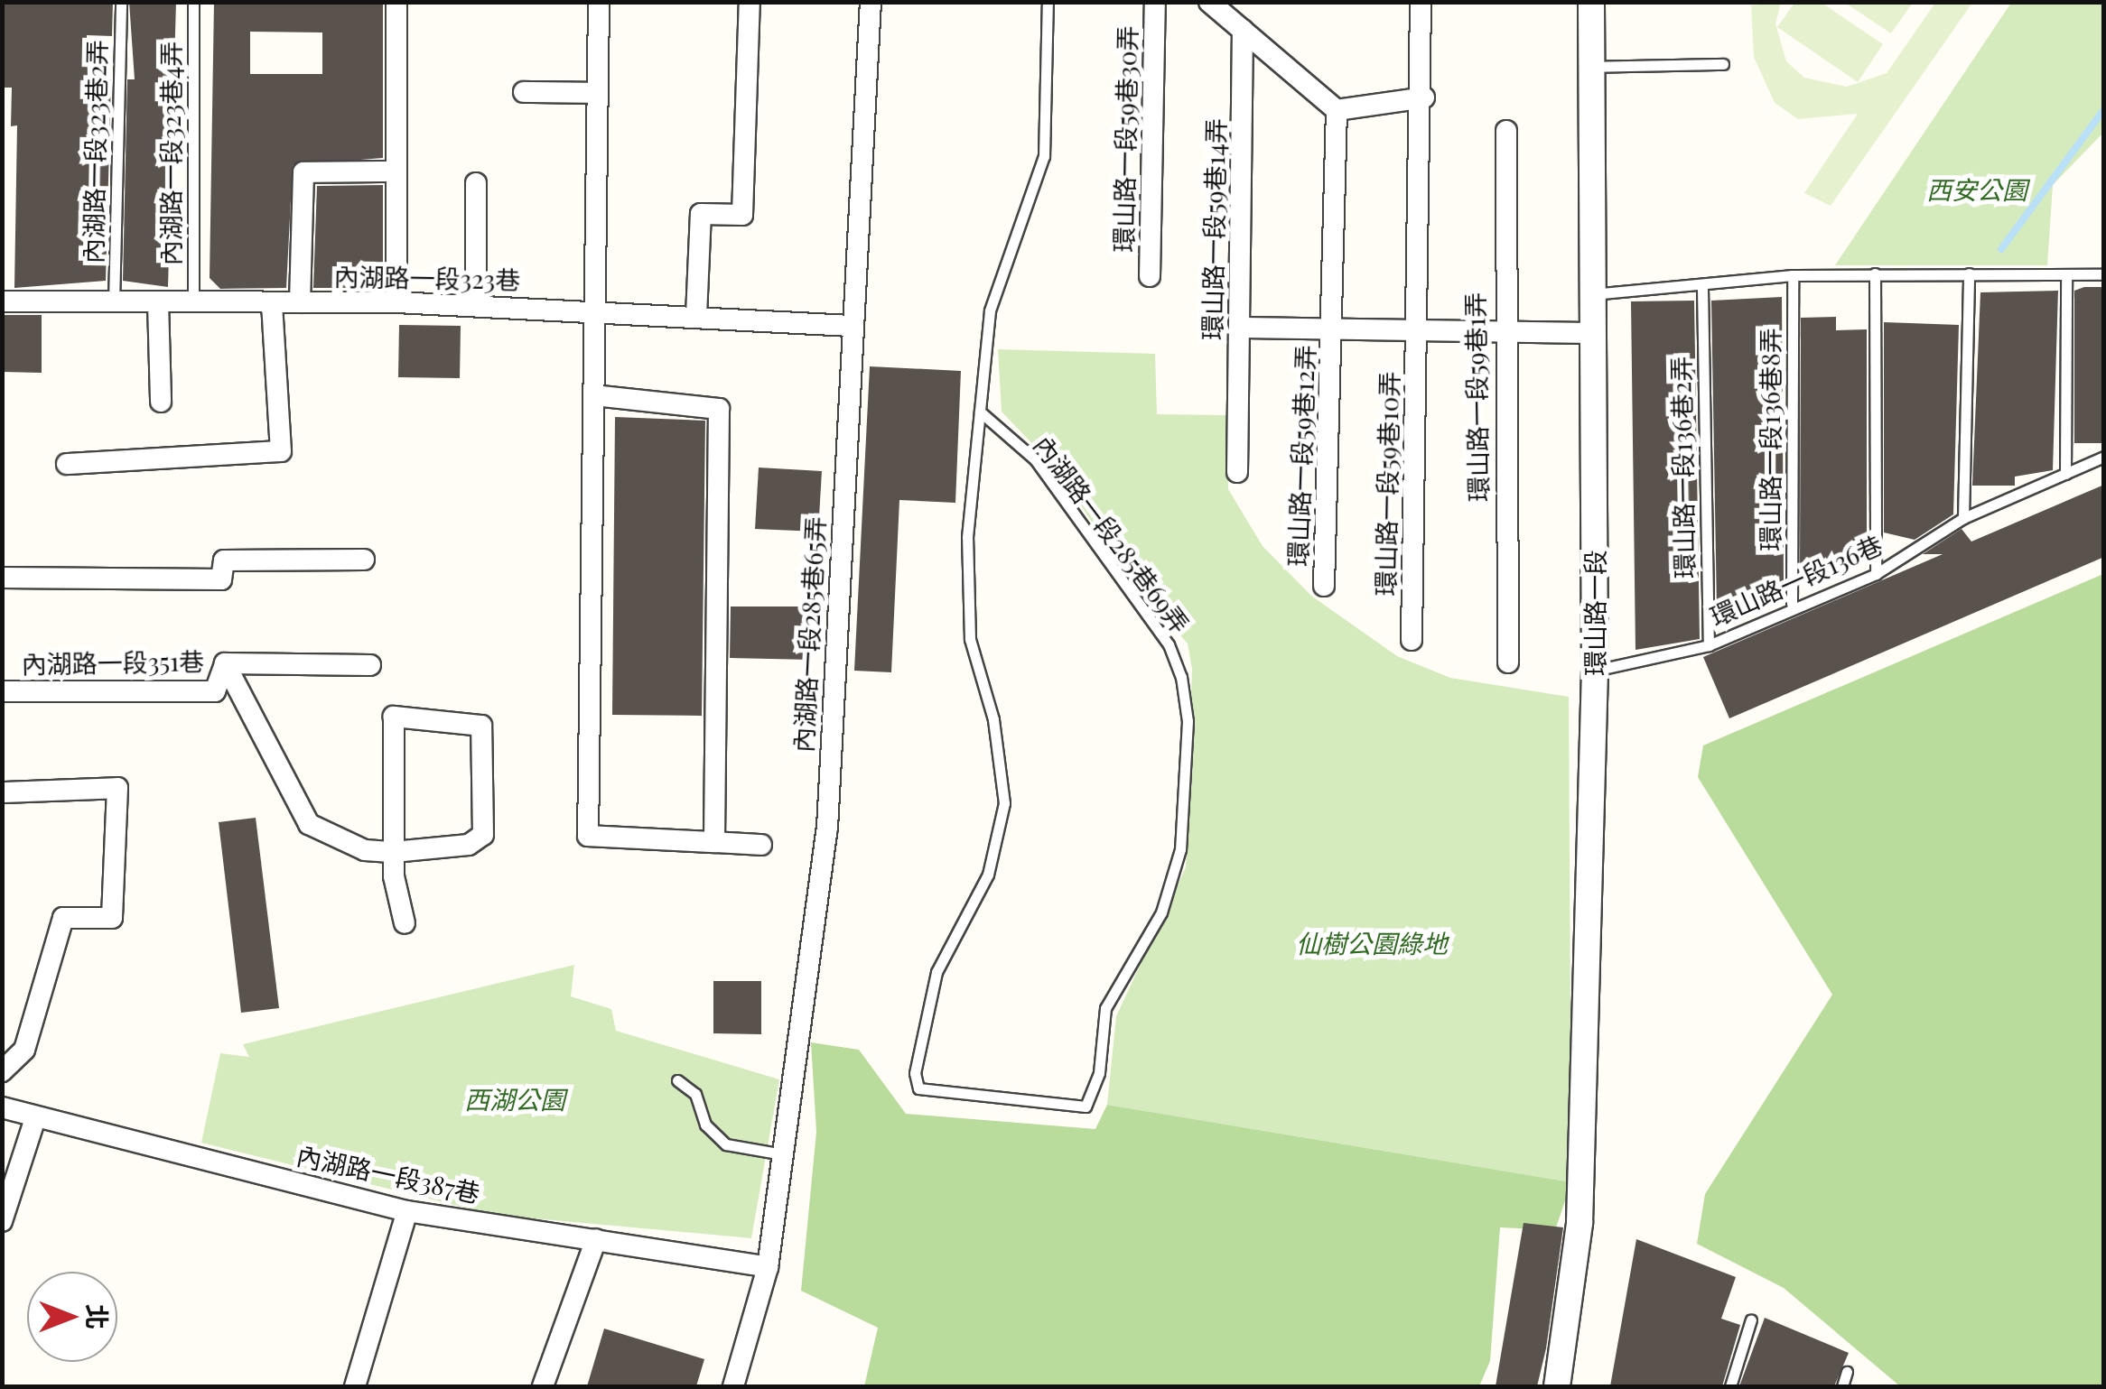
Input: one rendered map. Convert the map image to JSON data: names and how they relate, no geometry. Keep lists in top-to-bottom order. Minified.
{"streets":{"street":["環山路一段59巷30弄","環山路一段59巷14弄","內湖路一段323巷","環山路一段59巷1弄","環山路一段59巷12弄","環山路一段59巷10弄","環山路一段","內湖路一段285巷65弄","內湖路一段351巷","內湖路一段387巷"],"lane":["內湖路一段323巷2弄","內湖路一段323巷4弄","環山路一段136巷8弄","環山路一段136巷2弄","內湖路一段285巷69弄","環山路一段136巷"]},"crossings":[["內湖路一段323巷2弄","內湖路一段323巷"],["內湖路一段323巷4弄","內湖路一段323巷"],["內湖路一段323巷","內湖路一段285巷65弄"],["環山路一段136巷8弄","環山路一段136巷"],["環山路一段136巷2弄","環山路一段136巷"],["環山路一段136巷","環山路一段"],["內湖路一段285巷65弄","內湖路一段387巷"]],"parks":["西安公園","仙樹公園綠地","西湖公園"],"north":"right"}
